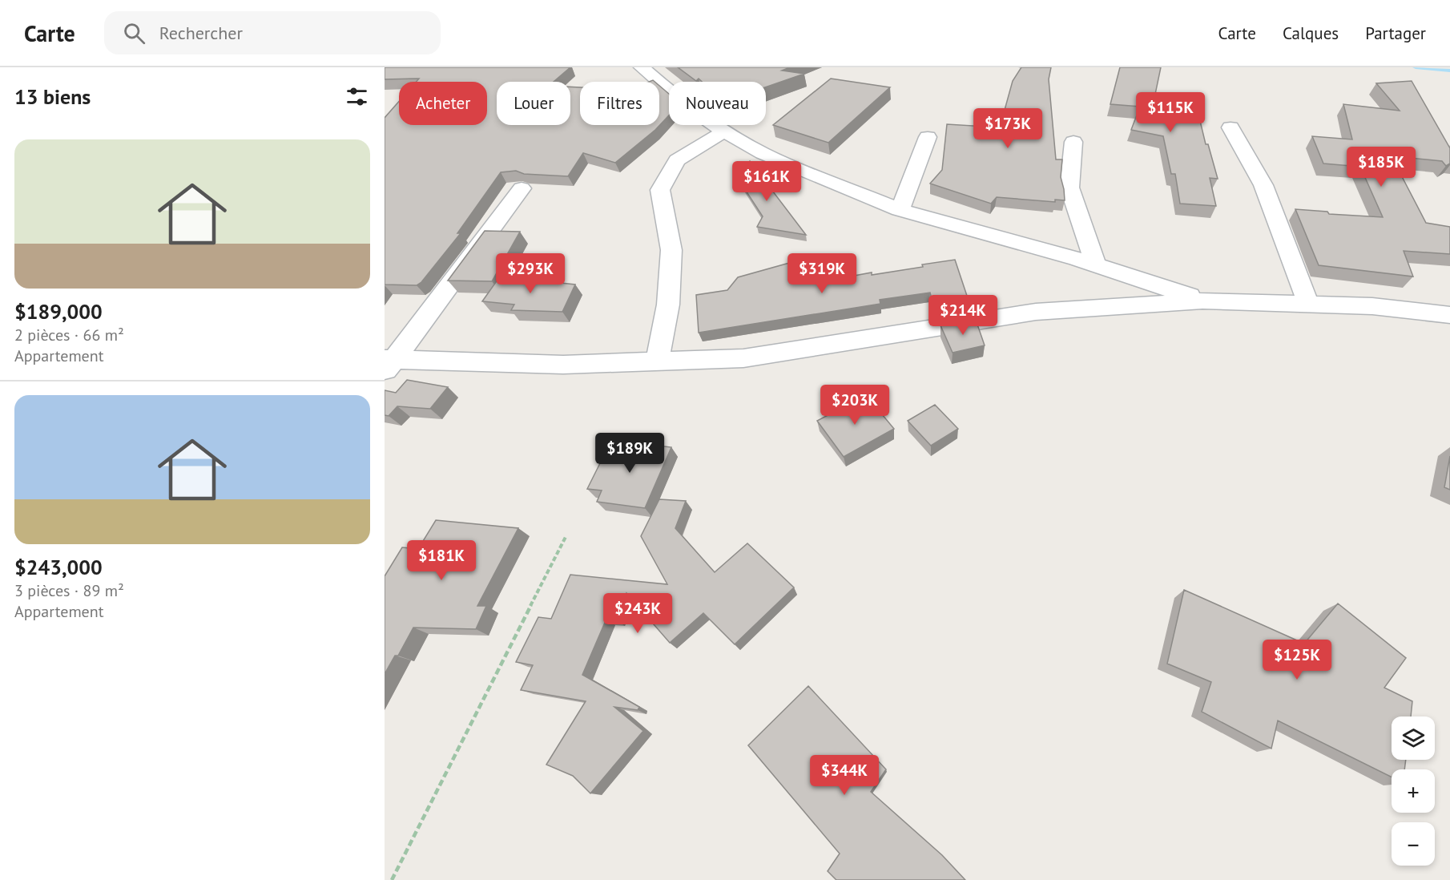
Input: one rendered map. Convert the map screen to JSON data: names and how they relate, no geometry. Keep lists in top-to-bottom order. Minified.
{"page":{"header":"Carte","search":"Rechercher","nav":["Carte","Calques","Partager"],"heading":"13 biens","chip":["Acheter","Louer","Filtres","Nouveau"],"price":["$115K","$173K","$185K","$161K","$293K","$319K","$214K","$203K","$189K","$181K","$243K","$125K","$344K"],"list":[{"name":"$189,000","note":"2 pièces · 66 m² · Appartement"},{"name":"$243,000","note":"3 pièces · 89 m² · Appartement"}],"map_buttons":["+","−"]}}
